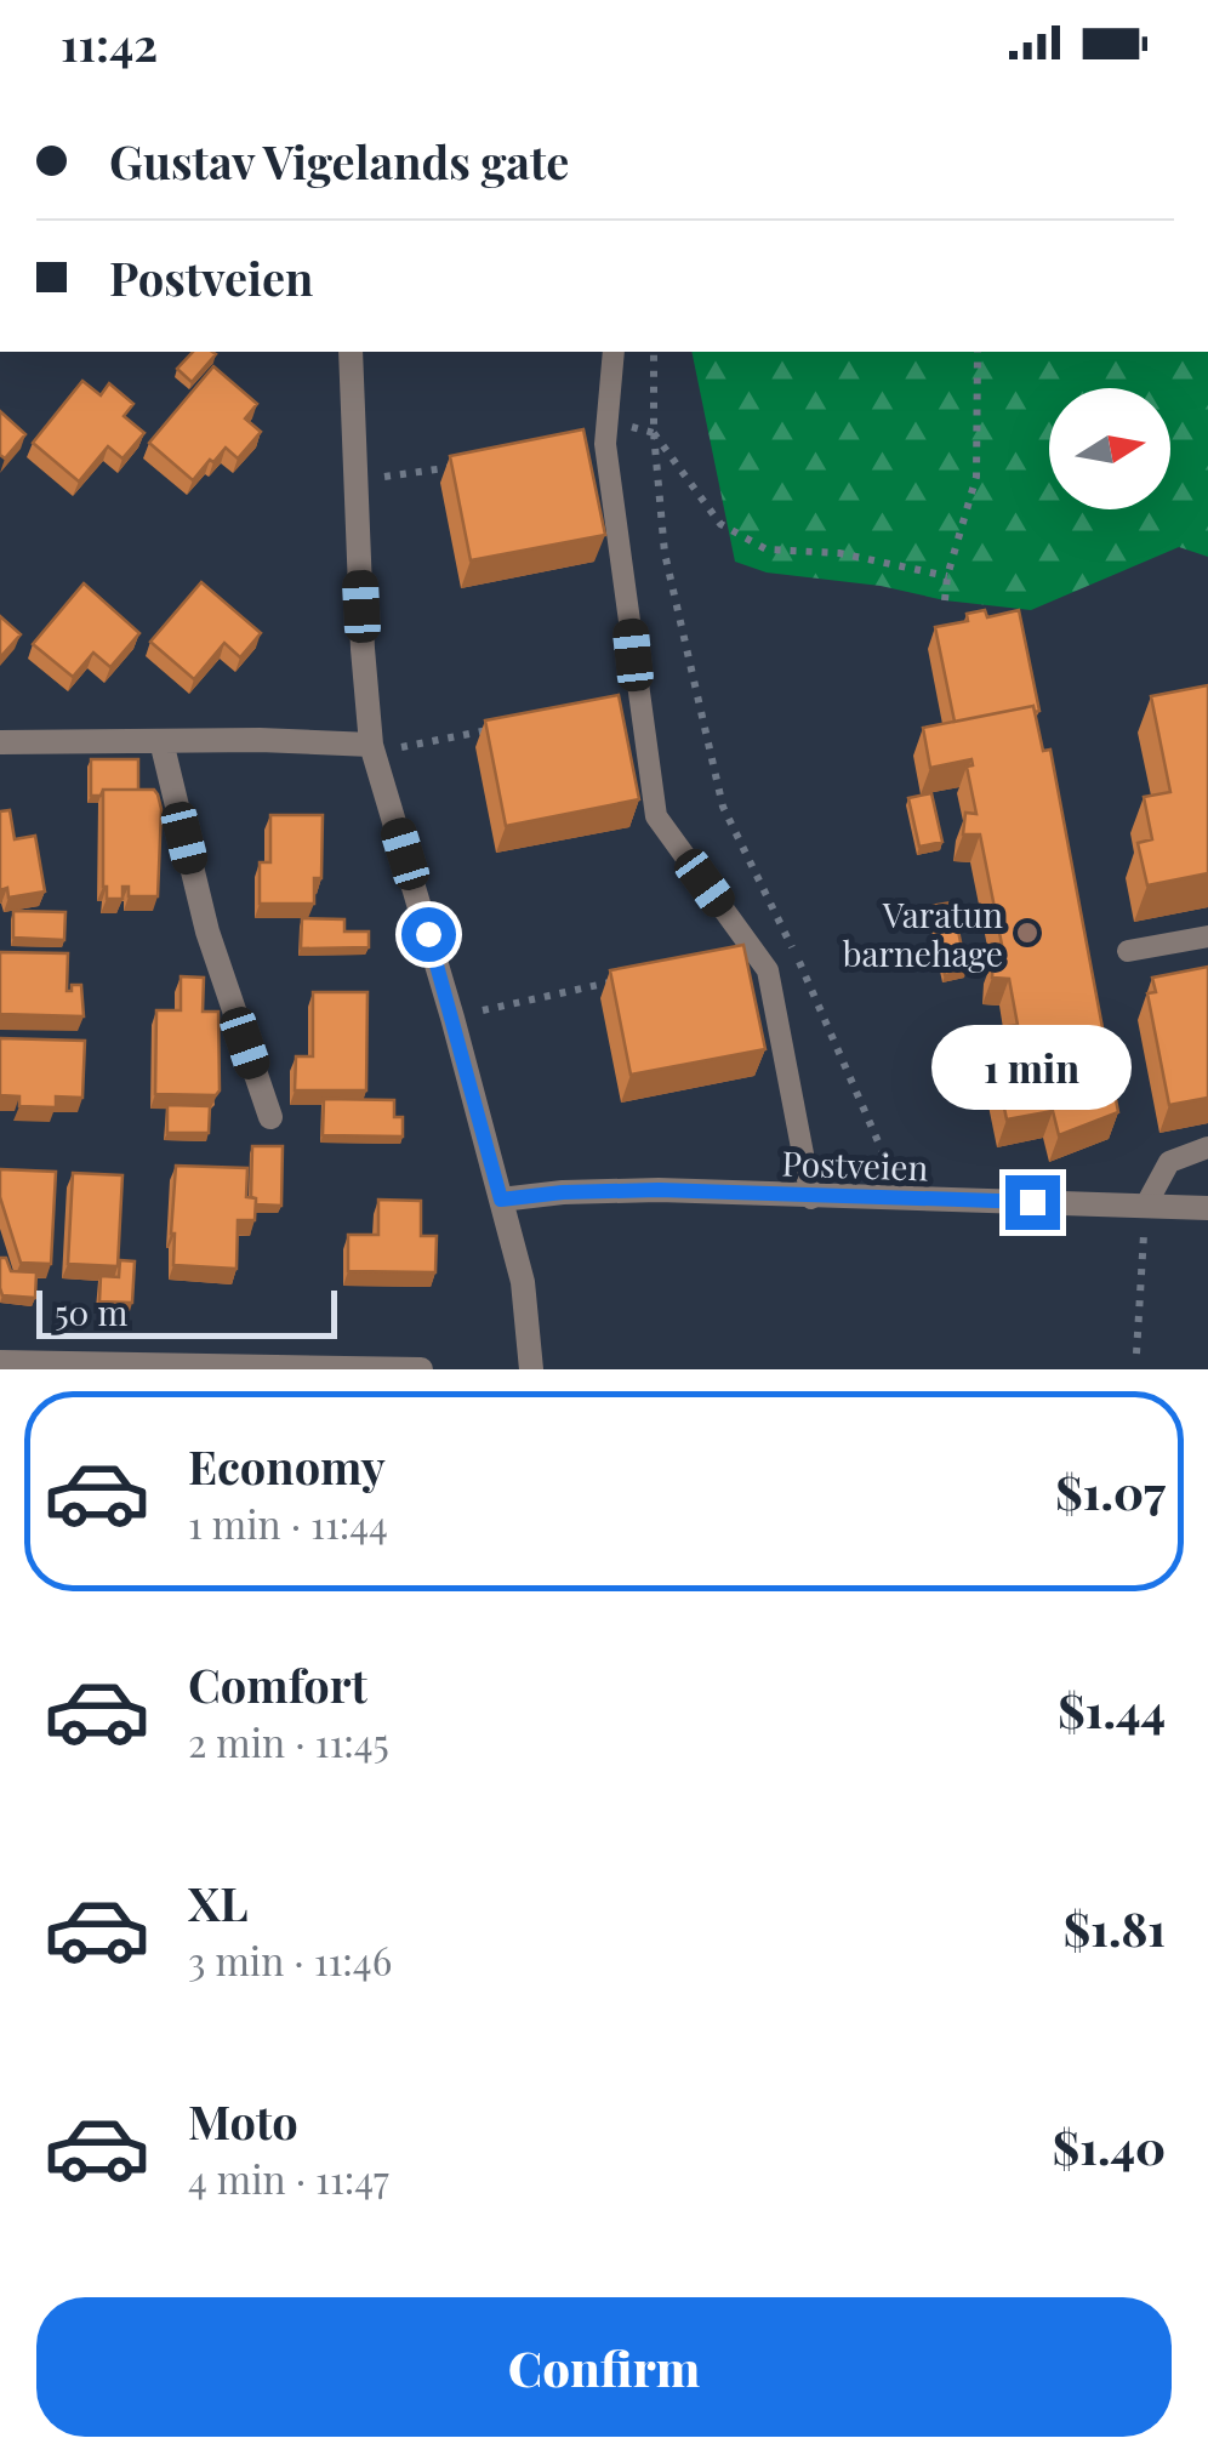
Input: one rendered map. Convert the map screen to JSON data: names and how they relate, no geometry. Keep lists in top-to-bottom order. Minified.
{"streets":{"street":["Postveien"]},"places":["Varatun barnehage"],"scale_bar":"50 m","north":"right","page":{"status":"11:42","banner":["Gustav Vigelands gate","Postveien"],"bubble":"1 min","scale":"50 m","list":[{"name":"Economy","note":"1 min · 11:44","value":"$1.07"},{"name":"Comfort","note":"2 min · 11:45","value":"$1.44"},{"name":"XL","note":"3 min · 11:46","value":"$1.81"},{"name":"Moto","note":"4 min · 11:47","value":"$1.40"}],"buttons":"Confirm"}}
